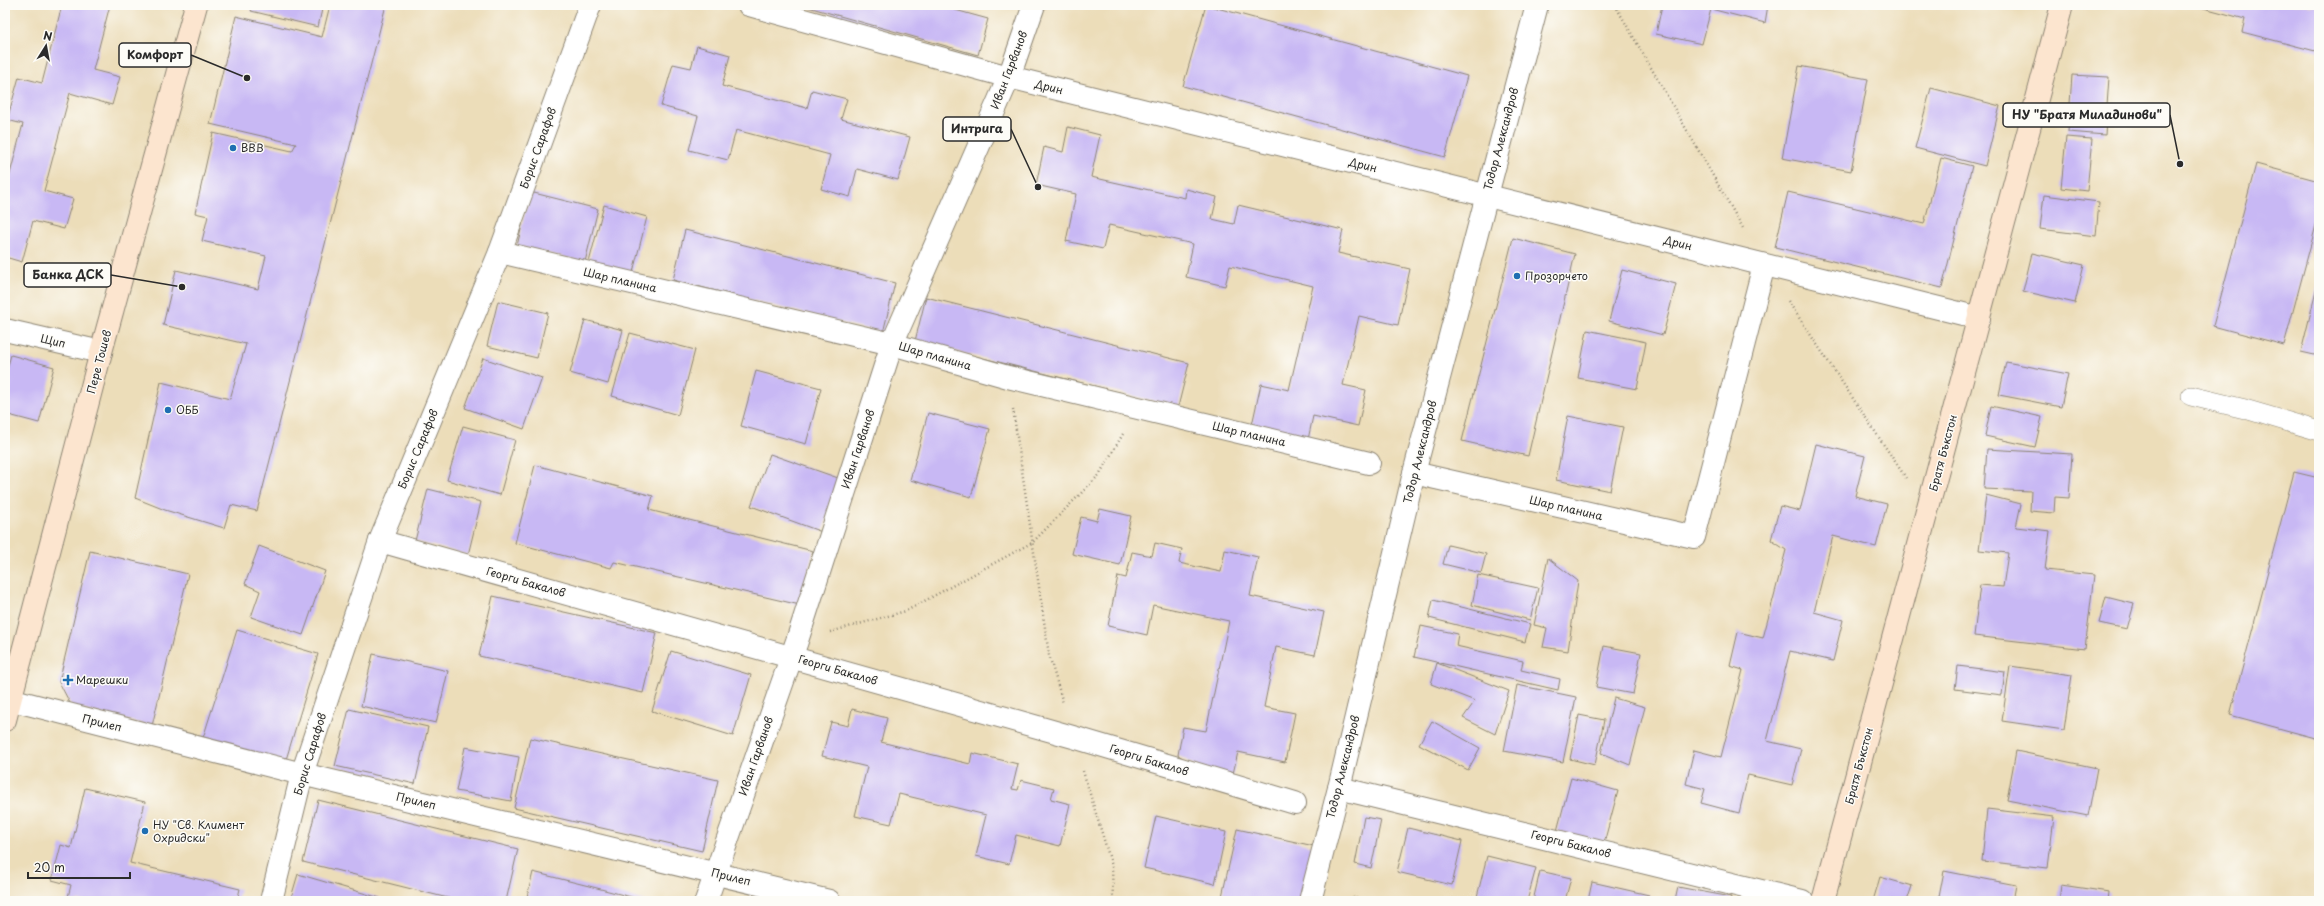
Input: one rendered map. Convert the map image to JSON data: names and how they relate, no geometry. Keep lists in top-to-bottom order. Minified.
{"streets":{"street":["Иван Гарванов","Дрин","Тодор Александров","Борис Сарафов","Шар планина","Щип","Пере Тошев","Братя Бъкстон","Георги Бакалов","Прилеп"]},"crossings":[["Иван Гарванов","Дрин"],["Иван Гарванов","Шар планина"],["Иван Гарванов","Георги Бакалов"],["Иван Гарванов","Прилеп"],["Дрин","Тодор Александров"],["Дрин","Шар планина"],["Дрин","Братя Бъкстон"],["Тодор Александров","Шар планина"],["Тодор Александров","Георги Бакалов"],["Борис Сарафов","Шар планина"],["Борис Сарафов","Георги Бакалов"],["Борис Сарафов","Прилеп"],["Щип","Пере Тошев"],["Пере Тошев","Прилеп"]],"places":{"other":["Комфорт","BBB","НУ \"Братя Миладинови\"","Интрига","Прозорчето","Банка ДСК","ОББ","НУ \"Св. Климент Охридски\""],"health":["Марешки"]},"scale_bar":"20 m","north":"top"}
